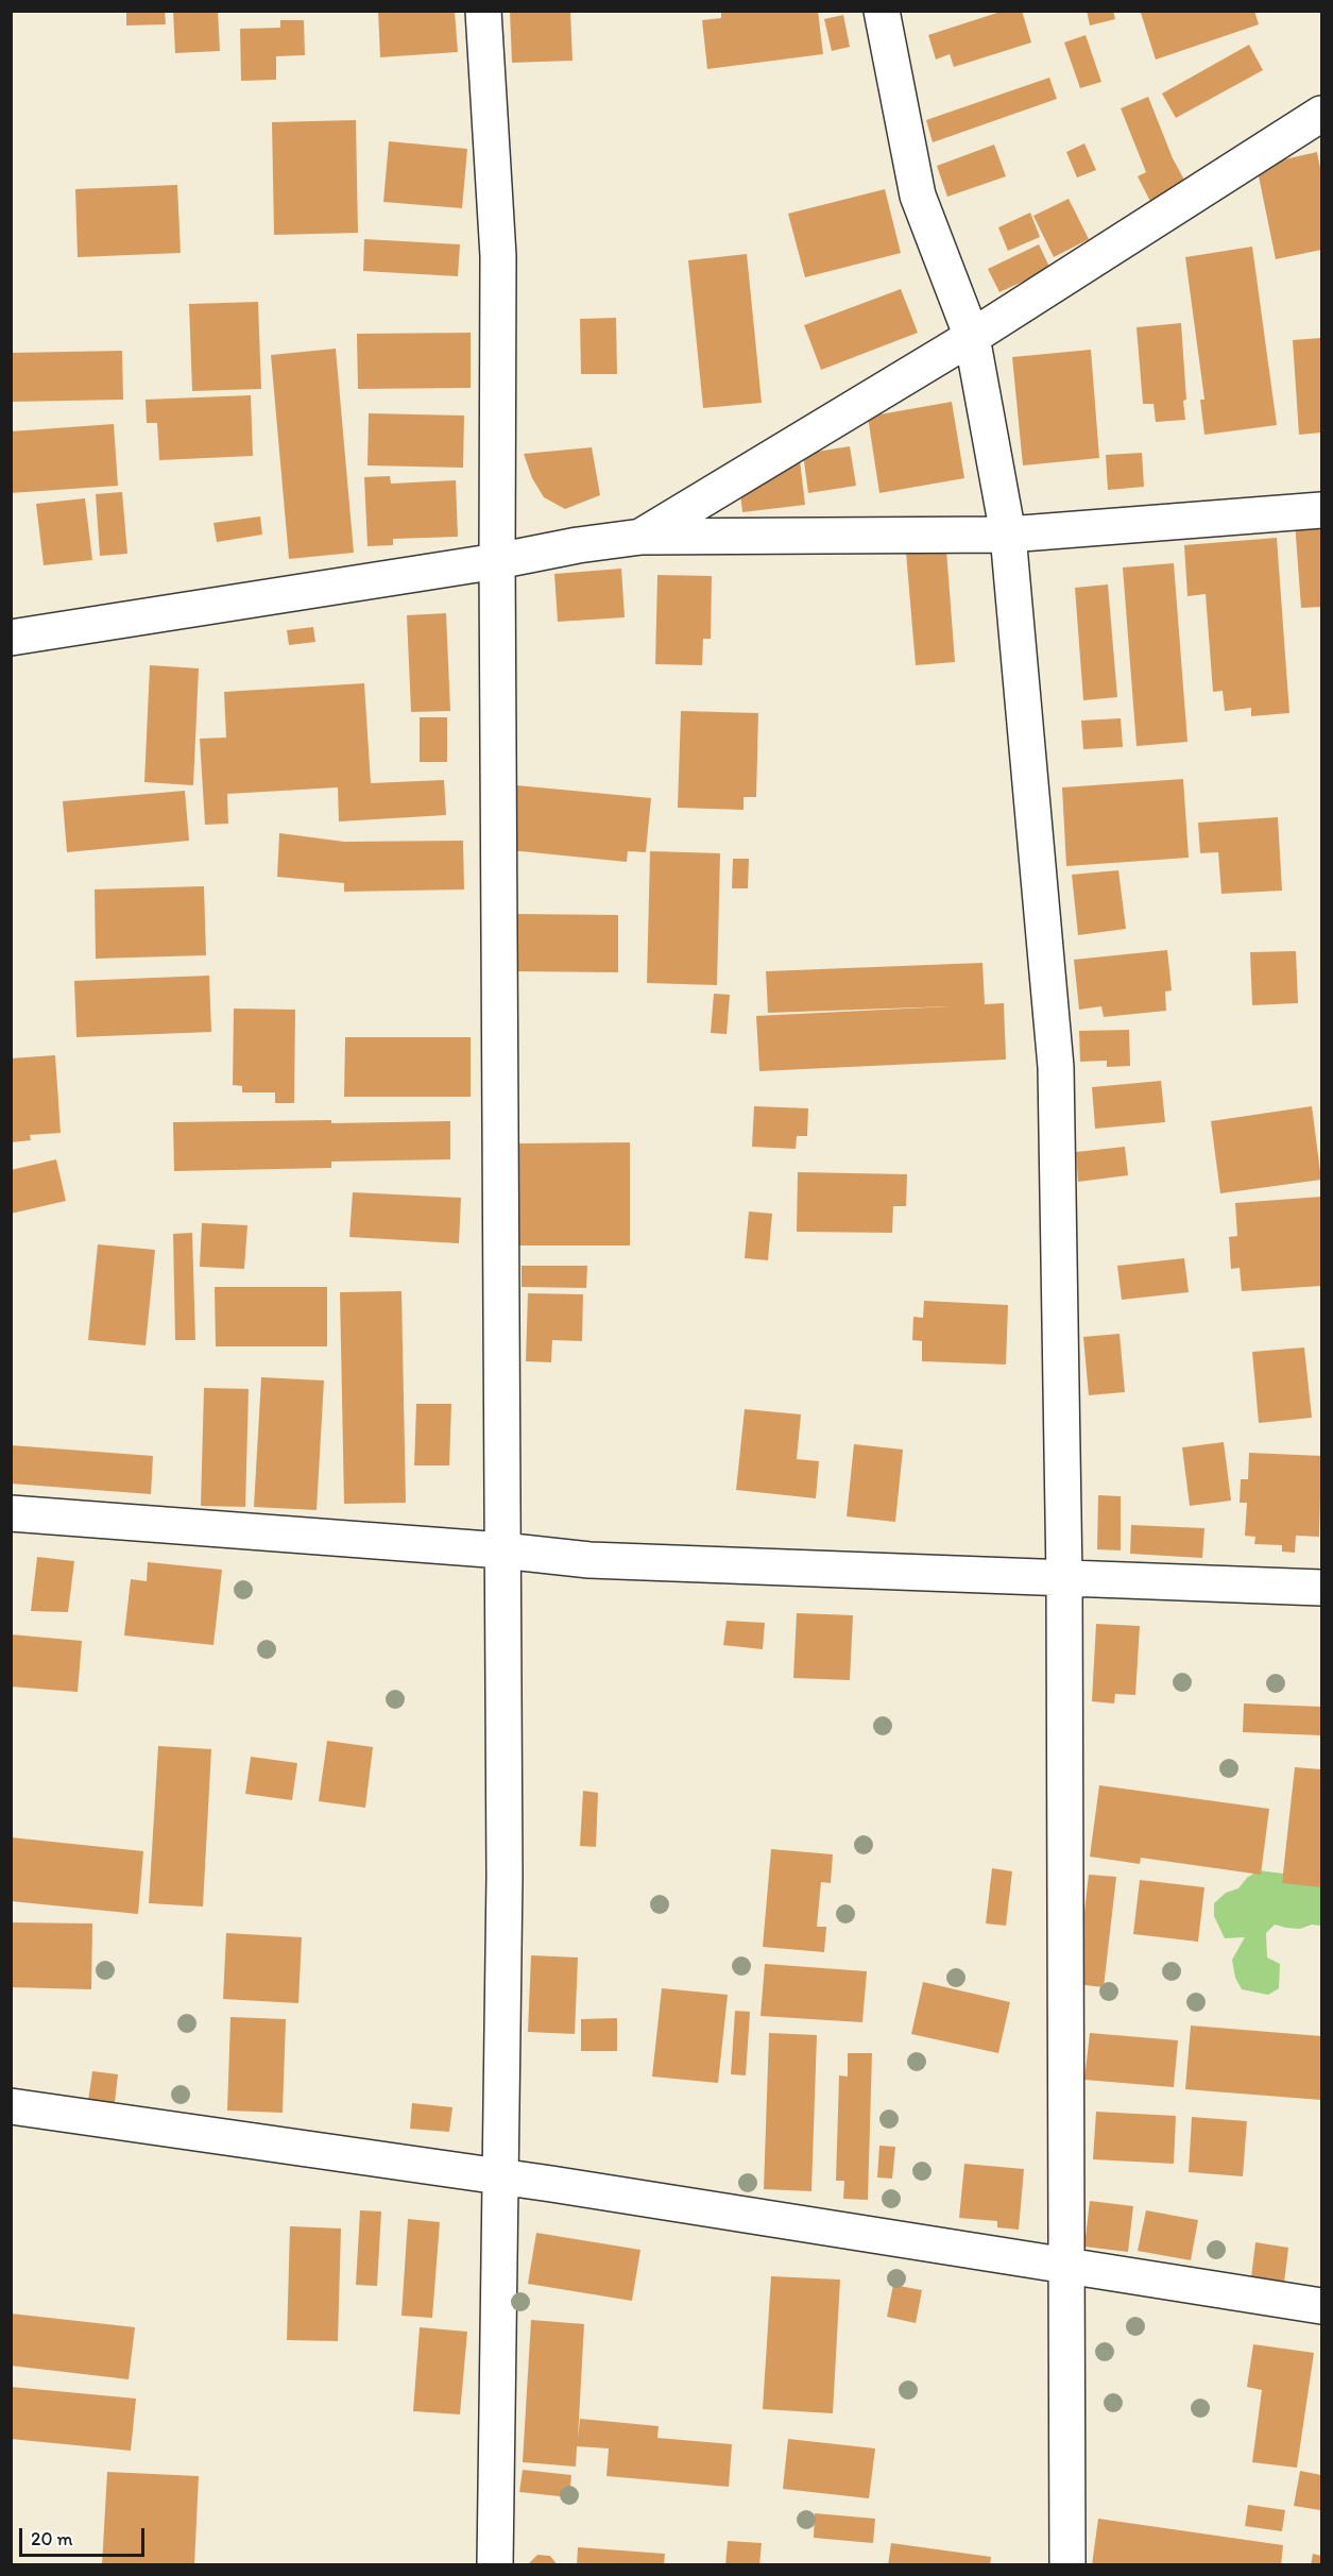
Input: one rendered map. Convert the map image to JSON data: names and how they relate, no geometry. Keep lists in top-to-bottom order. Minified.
{"scale_bar":"20 m"}
